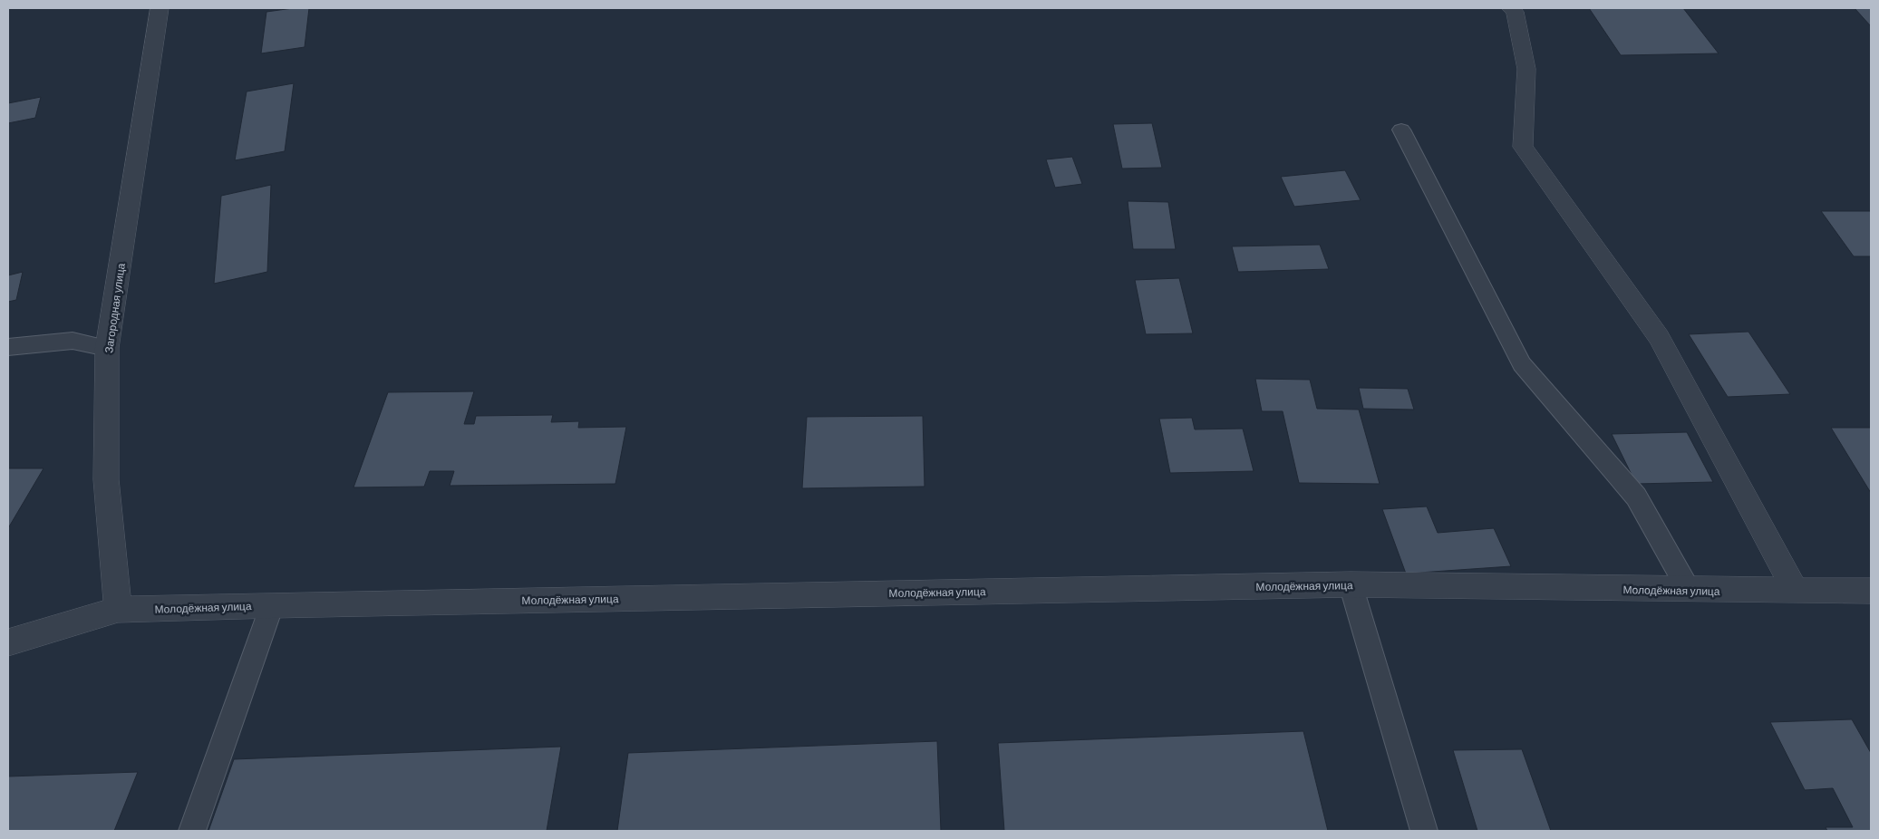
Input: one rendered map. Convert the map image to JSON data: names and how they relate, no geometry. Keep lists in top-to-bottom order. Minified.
{"streets":{"street":["Загородная улица","Молодёжная улица"]},"crossings":[["Загородная улица","Молодёжная улица"]]}
